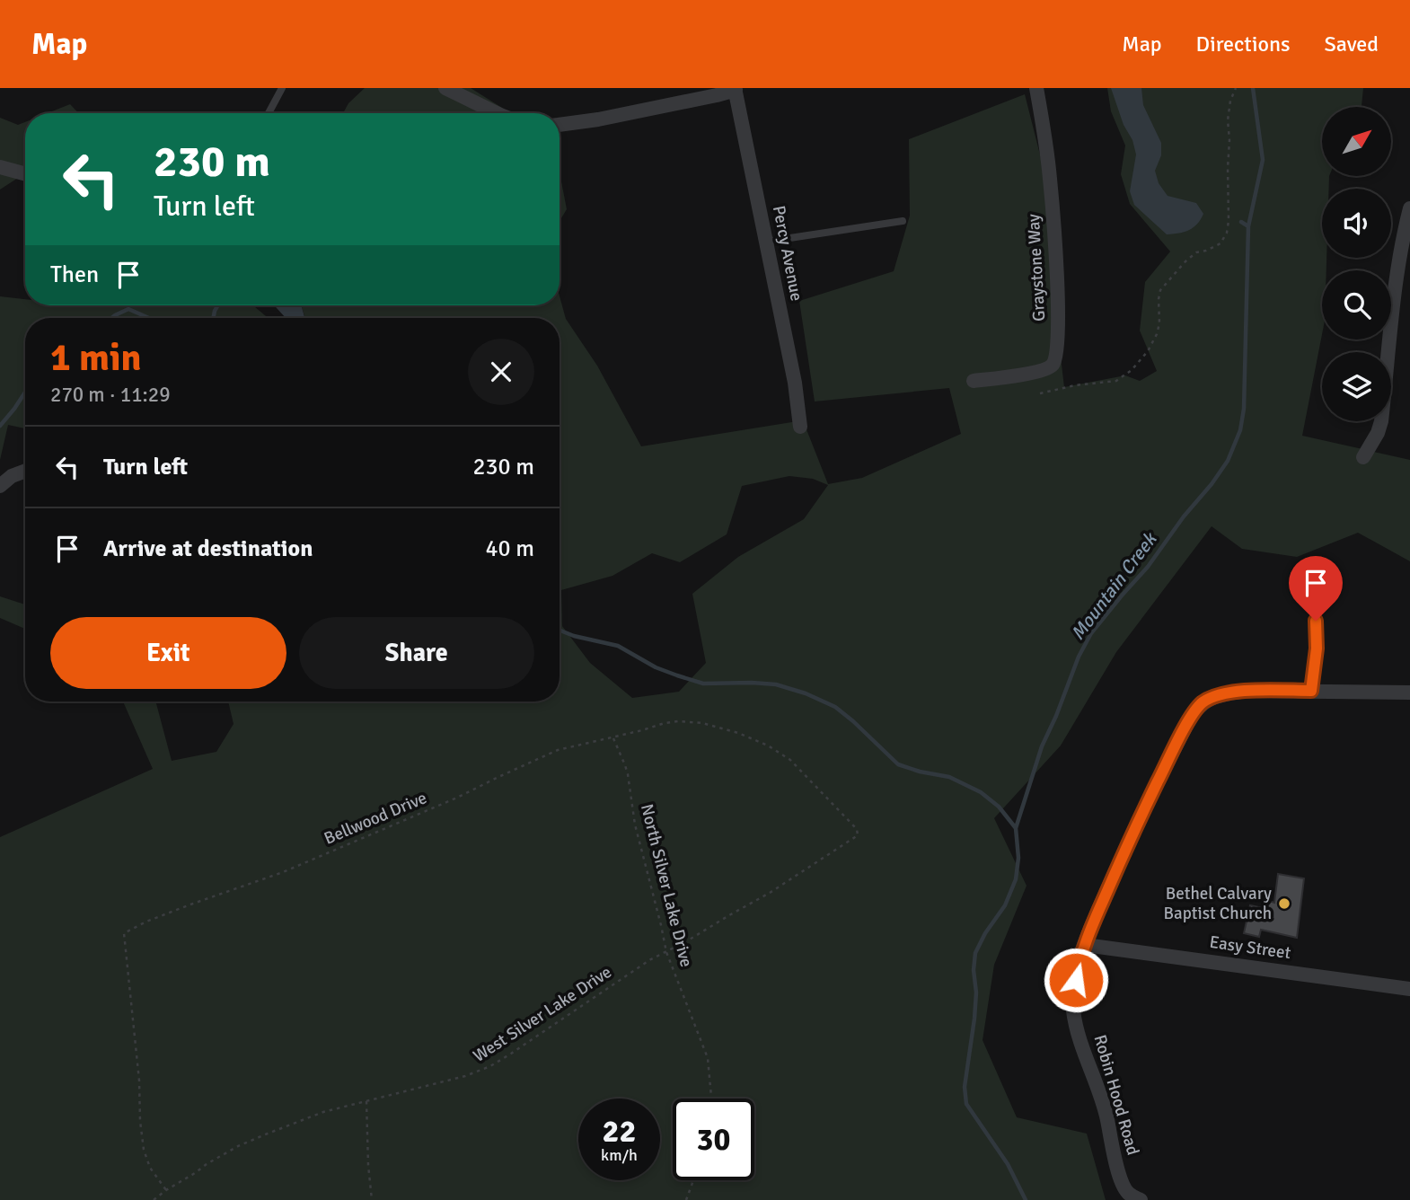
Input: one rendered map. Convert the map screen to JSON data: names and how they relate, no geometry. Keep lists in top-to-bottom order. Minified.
{"streets":{"street":["Percy Avenue","Graystone Way","Easy Street","Robin Hood Road"],"path":["Bellwood Drive","North Silver Lake Drive","West Silver Lake Drive"]},"crossings":[["Bellwood Drive","North Silver Lake Drive"],["Bellwood Drive","West Silver Lake Drive"],["North Silver Lake Drive","West Silver Lake Drive"],["Easy Street","Robin Hood Road"]],"water":["Mountain Creek"],"places":["Bethel Calvary Baptist Church"],"north":"top right","page":{"header":"Map","nav":["Map","Directions","Saved"],"turn":["230 m","Turn left"],"then":"Then","heading":["1 min","270 m · 11:29"],"list":[{"name":"Turn left","value":"230 m"},{"name":"Arrive at destination","value":"40 m"}],"buttons":["Exit","Share"],"speed":"22 km/h","limit":"30"}}
